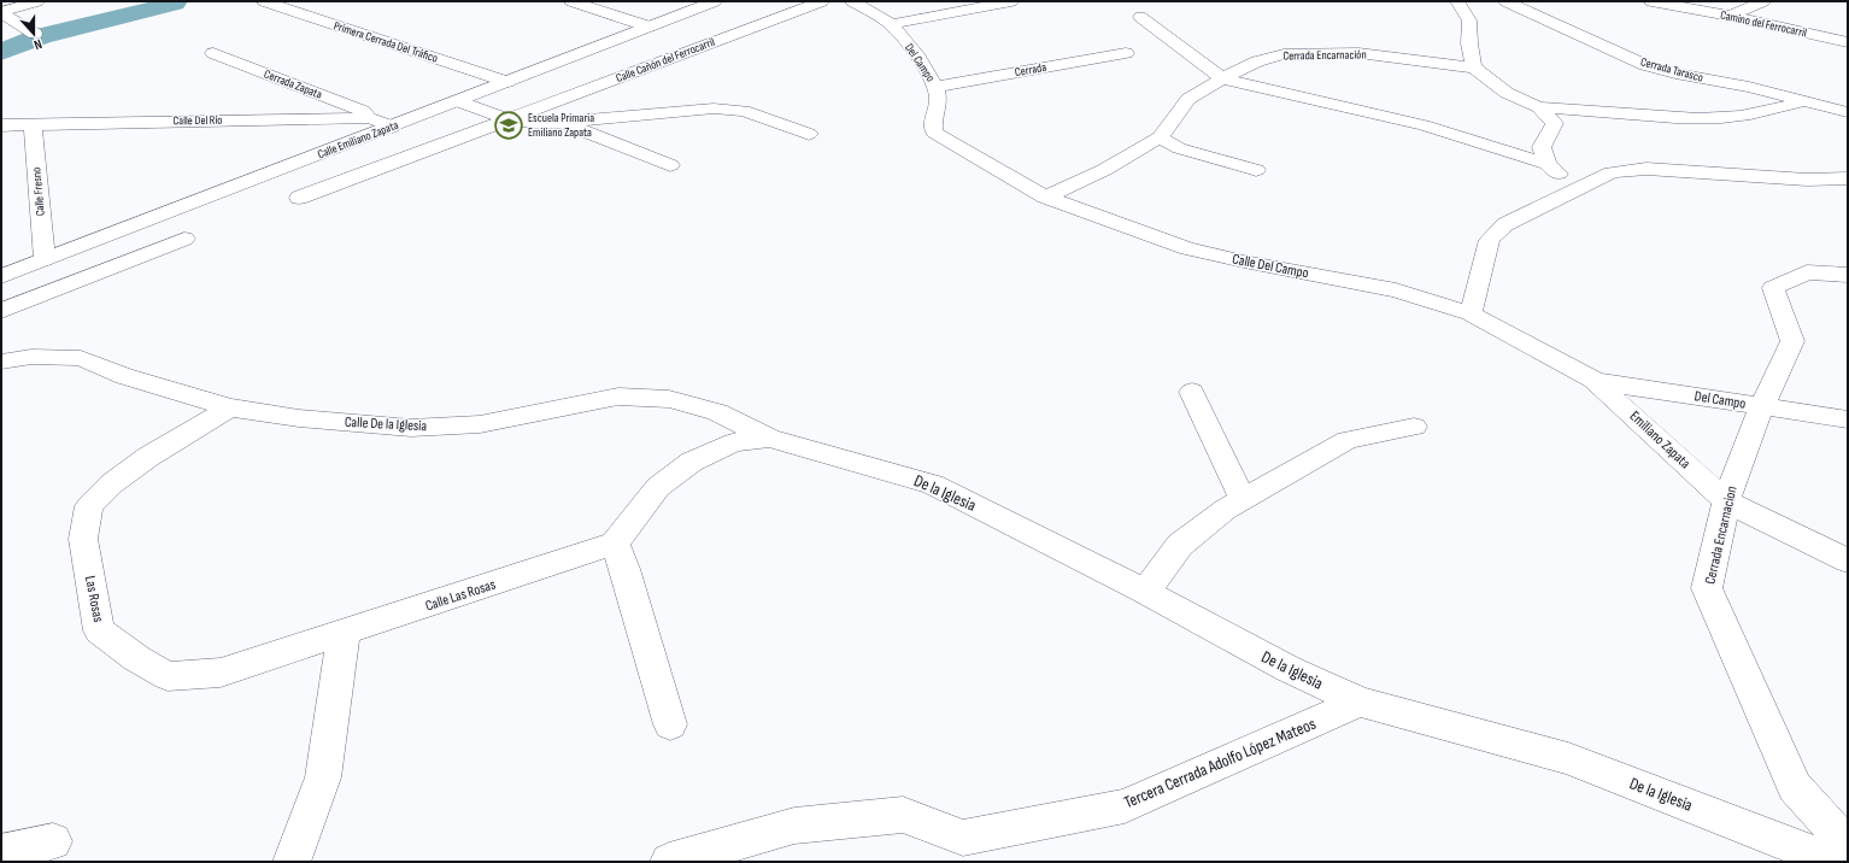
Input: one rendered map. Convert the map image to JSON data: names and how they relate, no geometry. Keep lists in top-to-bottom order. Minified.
{"streets":{"street":["Camino del Ferrocarril","Primera Cerrada Del Tráfico","Cerrada Encarnación","Calle Cañón del Ferrocarril","Del Campo","Cerrada","Cerrada Tarasco","Cerrada Zapata","Calle Del Río","Calle Emiliano Zapata","Calle Fresno","Calle Del Campo","Calle De la Iglesia","Emiliano Zapata","De la Iglesia","Cerrada Encarnacion","Calle Las Rosas","Las Rosas","Tercera Cerrada Adolfo López Mateos"]},"crossings":[["Primera Cerrada Del Tráfico","Calle Emiliano Zapata"],["Cerrada Encarnación","Calle Del Campo"],["Del Campo","Cerrada"],["Del Campo","Calle Del Campo"],["Del Campo","Emiliano Zapata"],["Del Campo","Cerrada Encarnacion"],["Cerrada Zapata","Calle Del Río"],["Calle Del Río","Calle Emiliano Zapata"],["Calle Del Río","Calle Fresno"],["Calle Emiliano Zapata","Calle Fresno"],["Calle Del Campo","Emiliano Zapata"],["Calle De la Iglesia","De la Iglesia"],["Calle De la Iglesia","Las Rosas"],["Emiliano Zapata","Cerrada Encarnacion"],["De la Iglesia","Tercera Cerrada Adolfo López Mateos"],["Calle Las Rosas","Las Rosas"]],"places":{"school or university":["Escuela Primaria Emiliano Zapata"]},"north":"bottom"}
